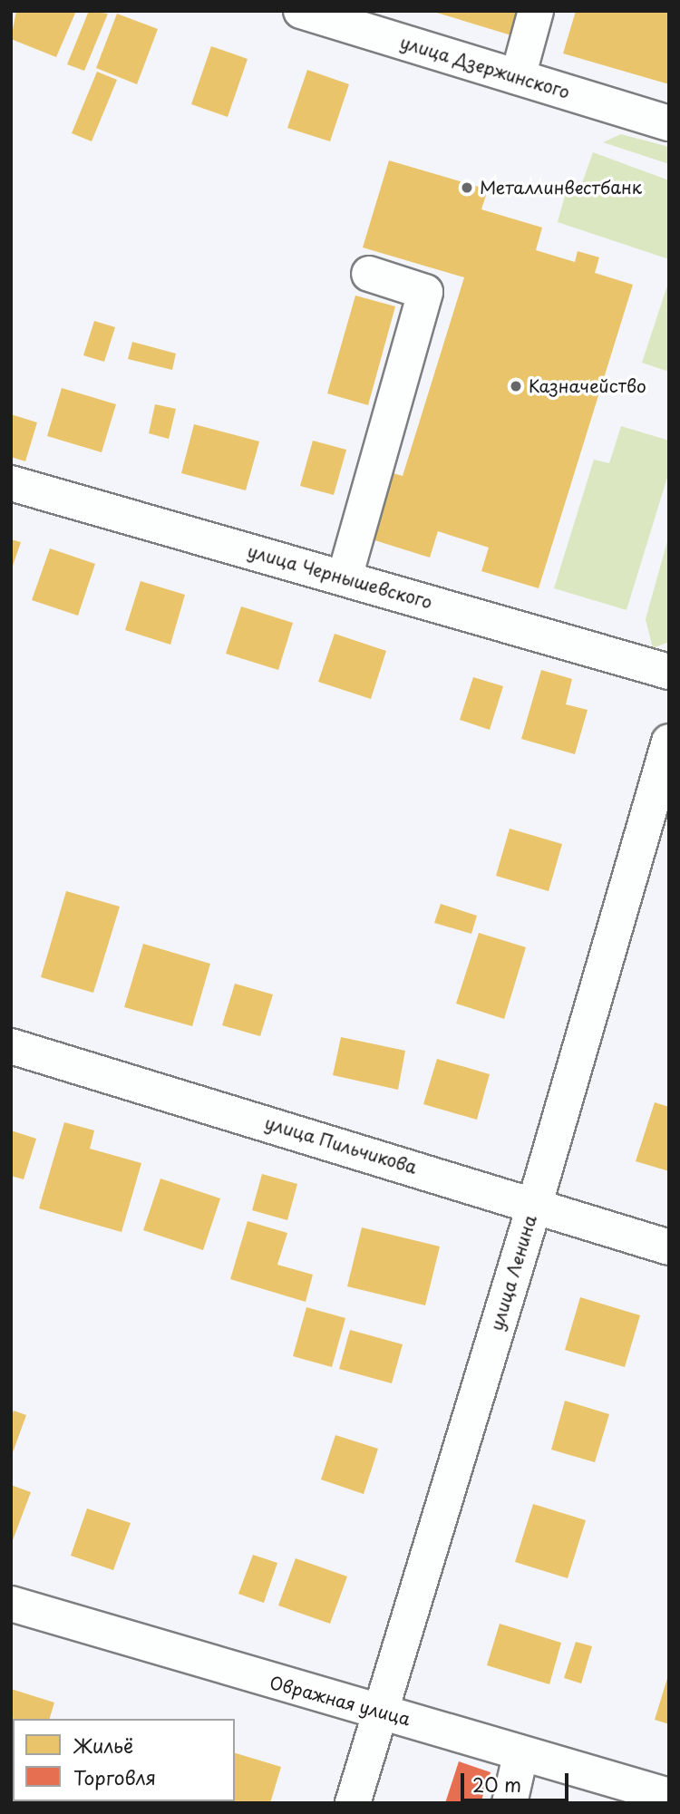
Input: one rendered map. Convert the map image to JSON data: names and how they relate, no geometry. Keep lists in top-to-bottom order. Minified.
{"streets":{"street":["улица Дзержинского","улица Чернышевского","улица Пильчикова","улица Ленина","Овражная улица"]},"crossings":[["улица Пильчикова","улица Ленина"],["улица Ленина","Овражная улица"]],"places":["Металлинвестбанк","Казначейство"],"legend":["Жильё","Торговля"],"scale_bar":"20 m"}
